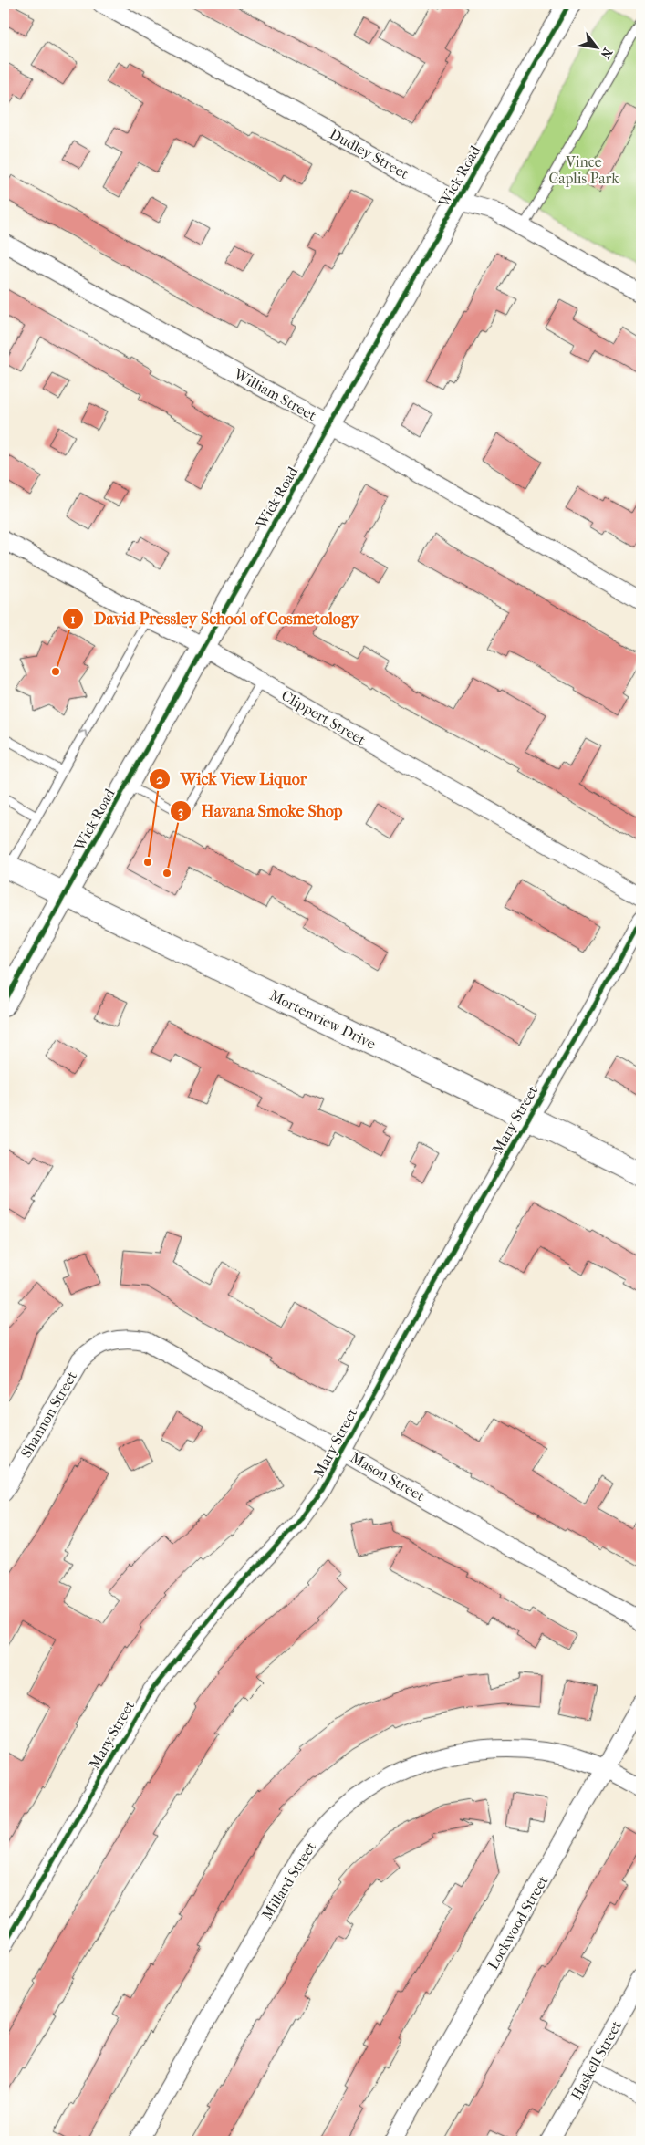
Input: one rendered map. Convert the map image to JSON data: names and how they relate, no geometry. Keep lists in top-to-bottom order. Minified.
{"streets":{"street":["Dudley Street","Wick Road","William Street","Clippert Street","Mortenview Drive","Mary Street","Shannon Street","Mason Street","Millard Street","Lockwood Street","Haskell Street"]},"crossings":[["Dudley Street","Wick Road"],["Wick Road","William Street"],["Wick Road","Clippert Street"],["Wick Road","Mortenview Drive"],["Mortenview Drive","Mary Street"],["Mary Street","Mason Street"],["Shannon Street","Mason Street"],["Millard Street","Lockwood Street"]],"parks":["Vince Caplis Park"],"places":["David Pressley School of Cosmetology","Wick View Liquor","Havana Smoke Shop"],"north":"bottom right"}
